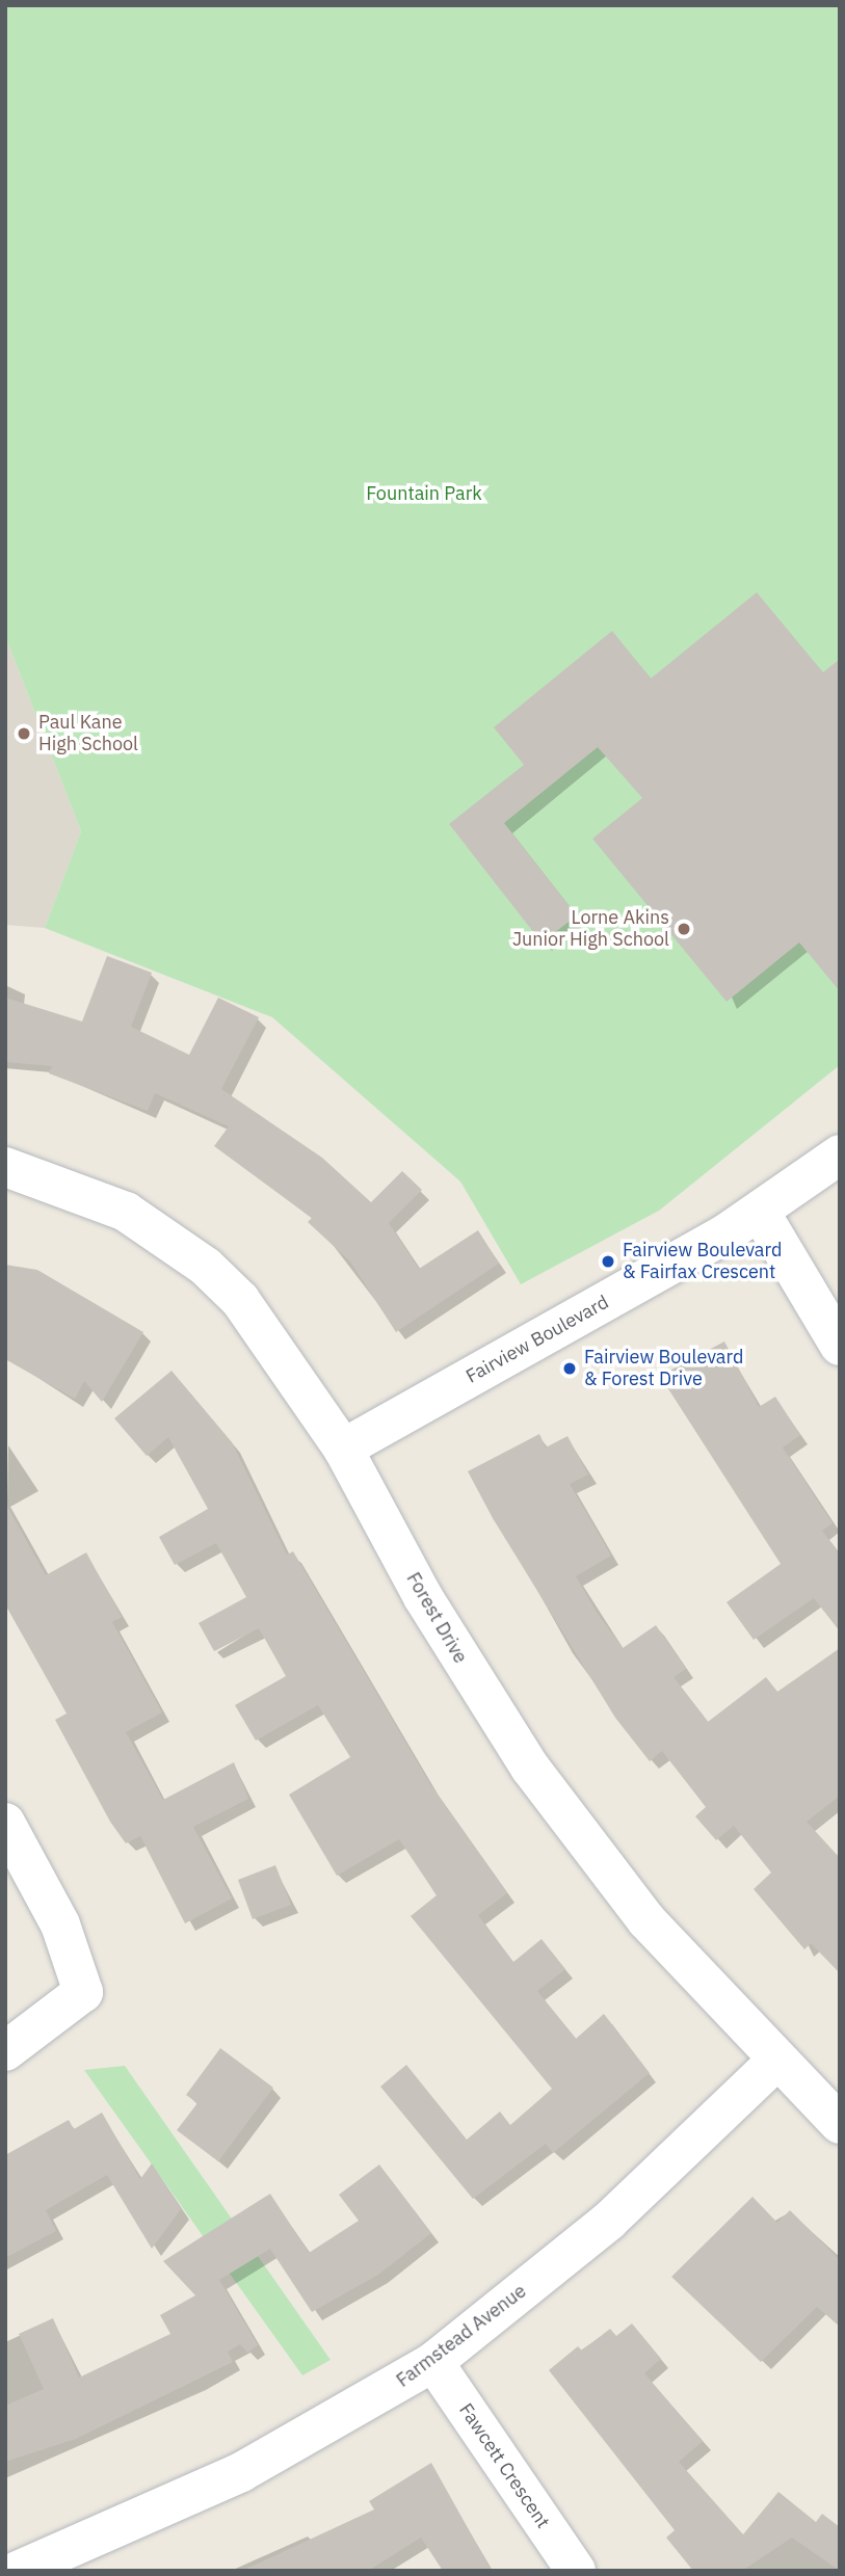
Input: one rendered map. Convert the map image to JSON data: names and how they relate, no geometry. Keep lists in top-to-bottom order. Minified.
{"streets":{"street":["Fairview Boulevard","Forest Drive","Farmstead Avenue","Fawcett Crescent"]},"crossings":[["Fairview Boulevard","Forest Drive"],["Forest Drive","Farmstead Avenue"],["Farmstead Avenue","Fawcett Crescent"]],"parks":["Fountain Park"],"places":["Paul Kane High School","Lorne Akins Junior High School","Fairview Boulevard & Fairfax Crescent","Fairview Boulevard & Forest Drive"]}
